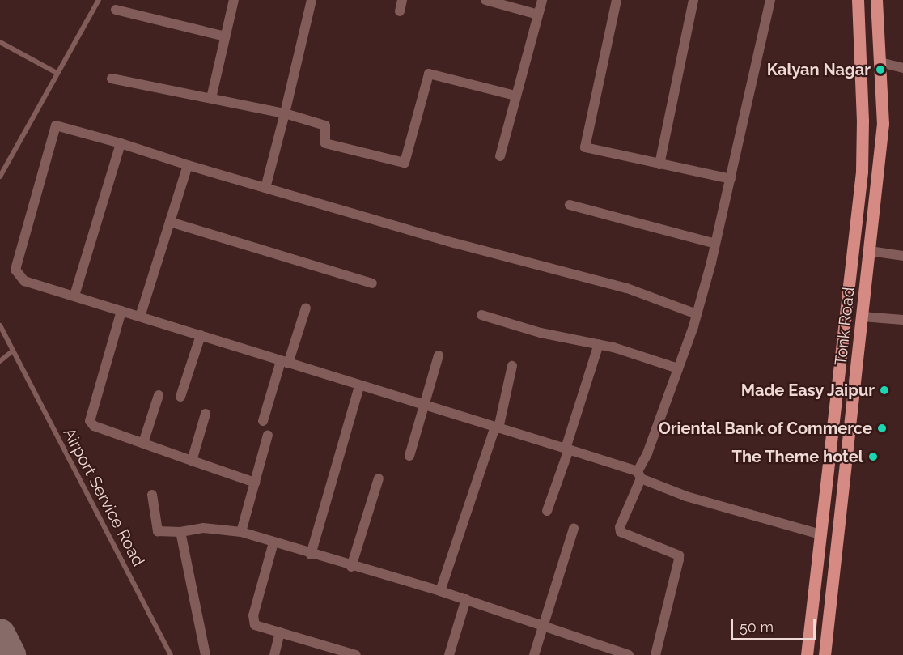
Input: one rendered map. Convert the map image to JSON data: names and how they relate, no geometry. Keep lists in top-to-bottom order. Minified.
{"streets":{"main road":["Tonk Road"],"lane":["Airport Service Road"]},"places":["Kalyan Nagar","Made Easy Jaipur","Oriental Bank of Commerce","The Theme hotel"],"scale_bar":"50 m"}
